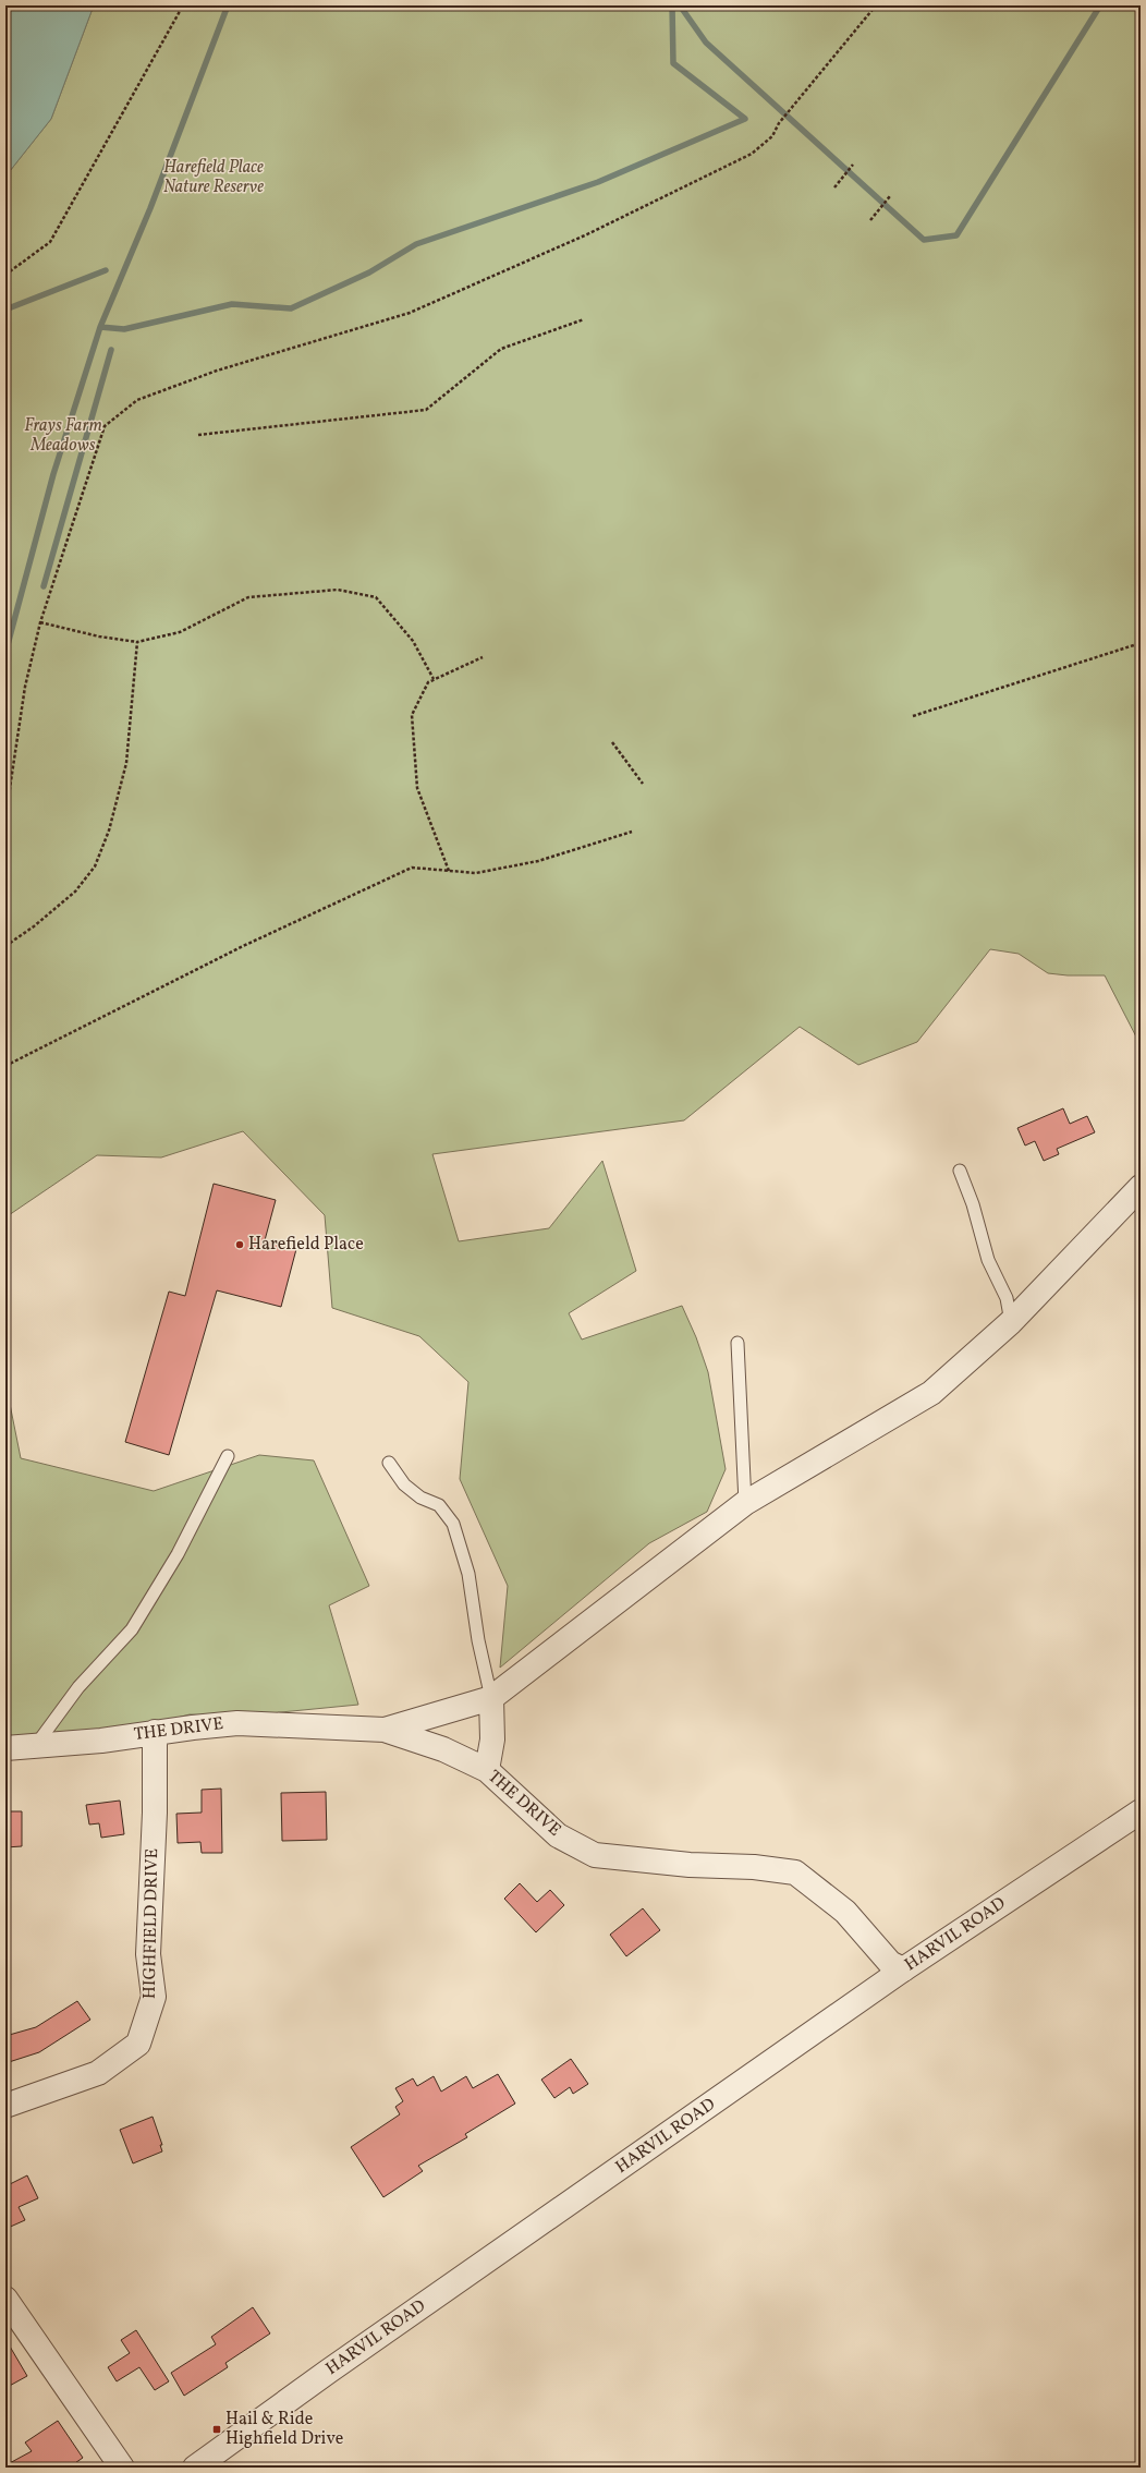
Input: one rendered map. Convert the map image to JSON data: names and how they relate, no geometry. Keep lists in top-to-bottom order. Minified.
{"streets":{"street":["THE DRIVE","HIGHFIELD DRIVE","HARVIL ROAD"]},"crossings":[["THE DRIVE","HIGHFIELD DRIVE"],["THE DRIVE","HARVIL ROAD"]],"parks":["Harefield Place Nature Reserve","Frays Farm Meadows"],"places":{"other":["Harefield Place"],"transit":["Hail & Ride Highfield Drive"]}}
